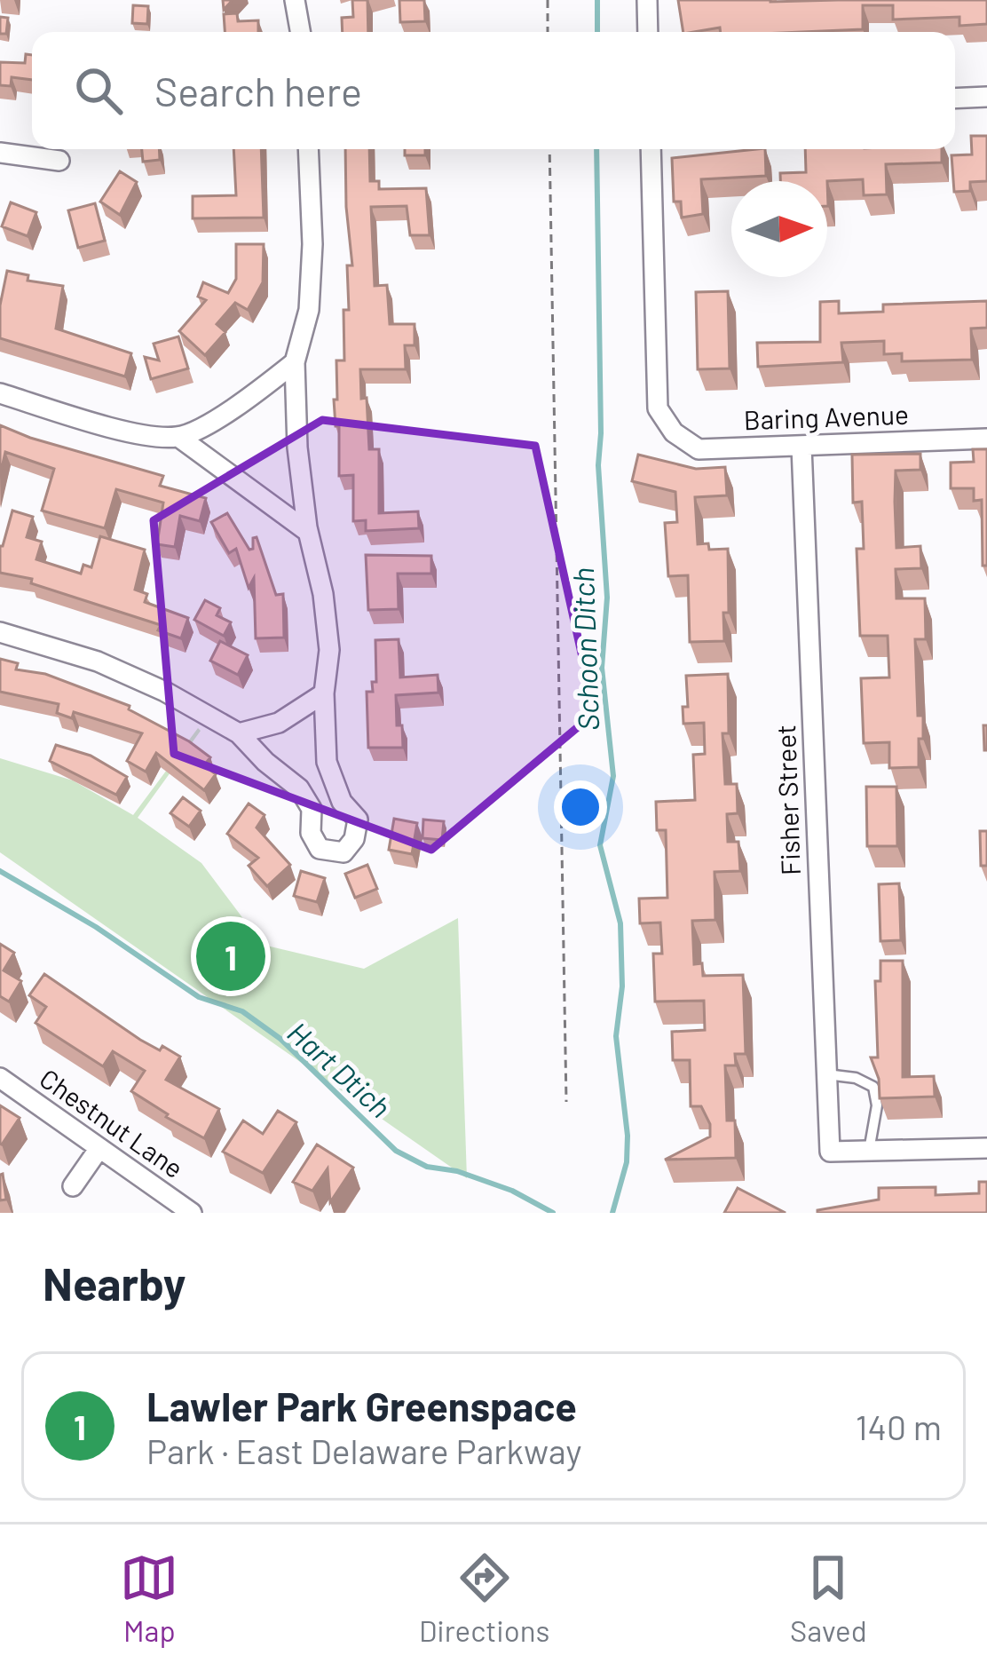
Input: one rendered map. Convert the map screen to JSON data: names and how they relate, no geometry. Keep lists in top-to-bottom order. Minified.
{"streets":{"street":["Baring Avenue","Fisher Street","Chestnut Lane"]},"crossings":[["Baring Avenue","Fisher Street"]],"water":["Schoon Ditch","Hart Dtich"],"north":"right","page":{"search":"Search here","pins":"1","heading":"Nearby","list":[{"mark":"1","name":"Lawler Park Greenspace","note":"Park · East Delaware Parkway","value":"140 m"}],"nav":["Map","Directions","Saved"]}}
